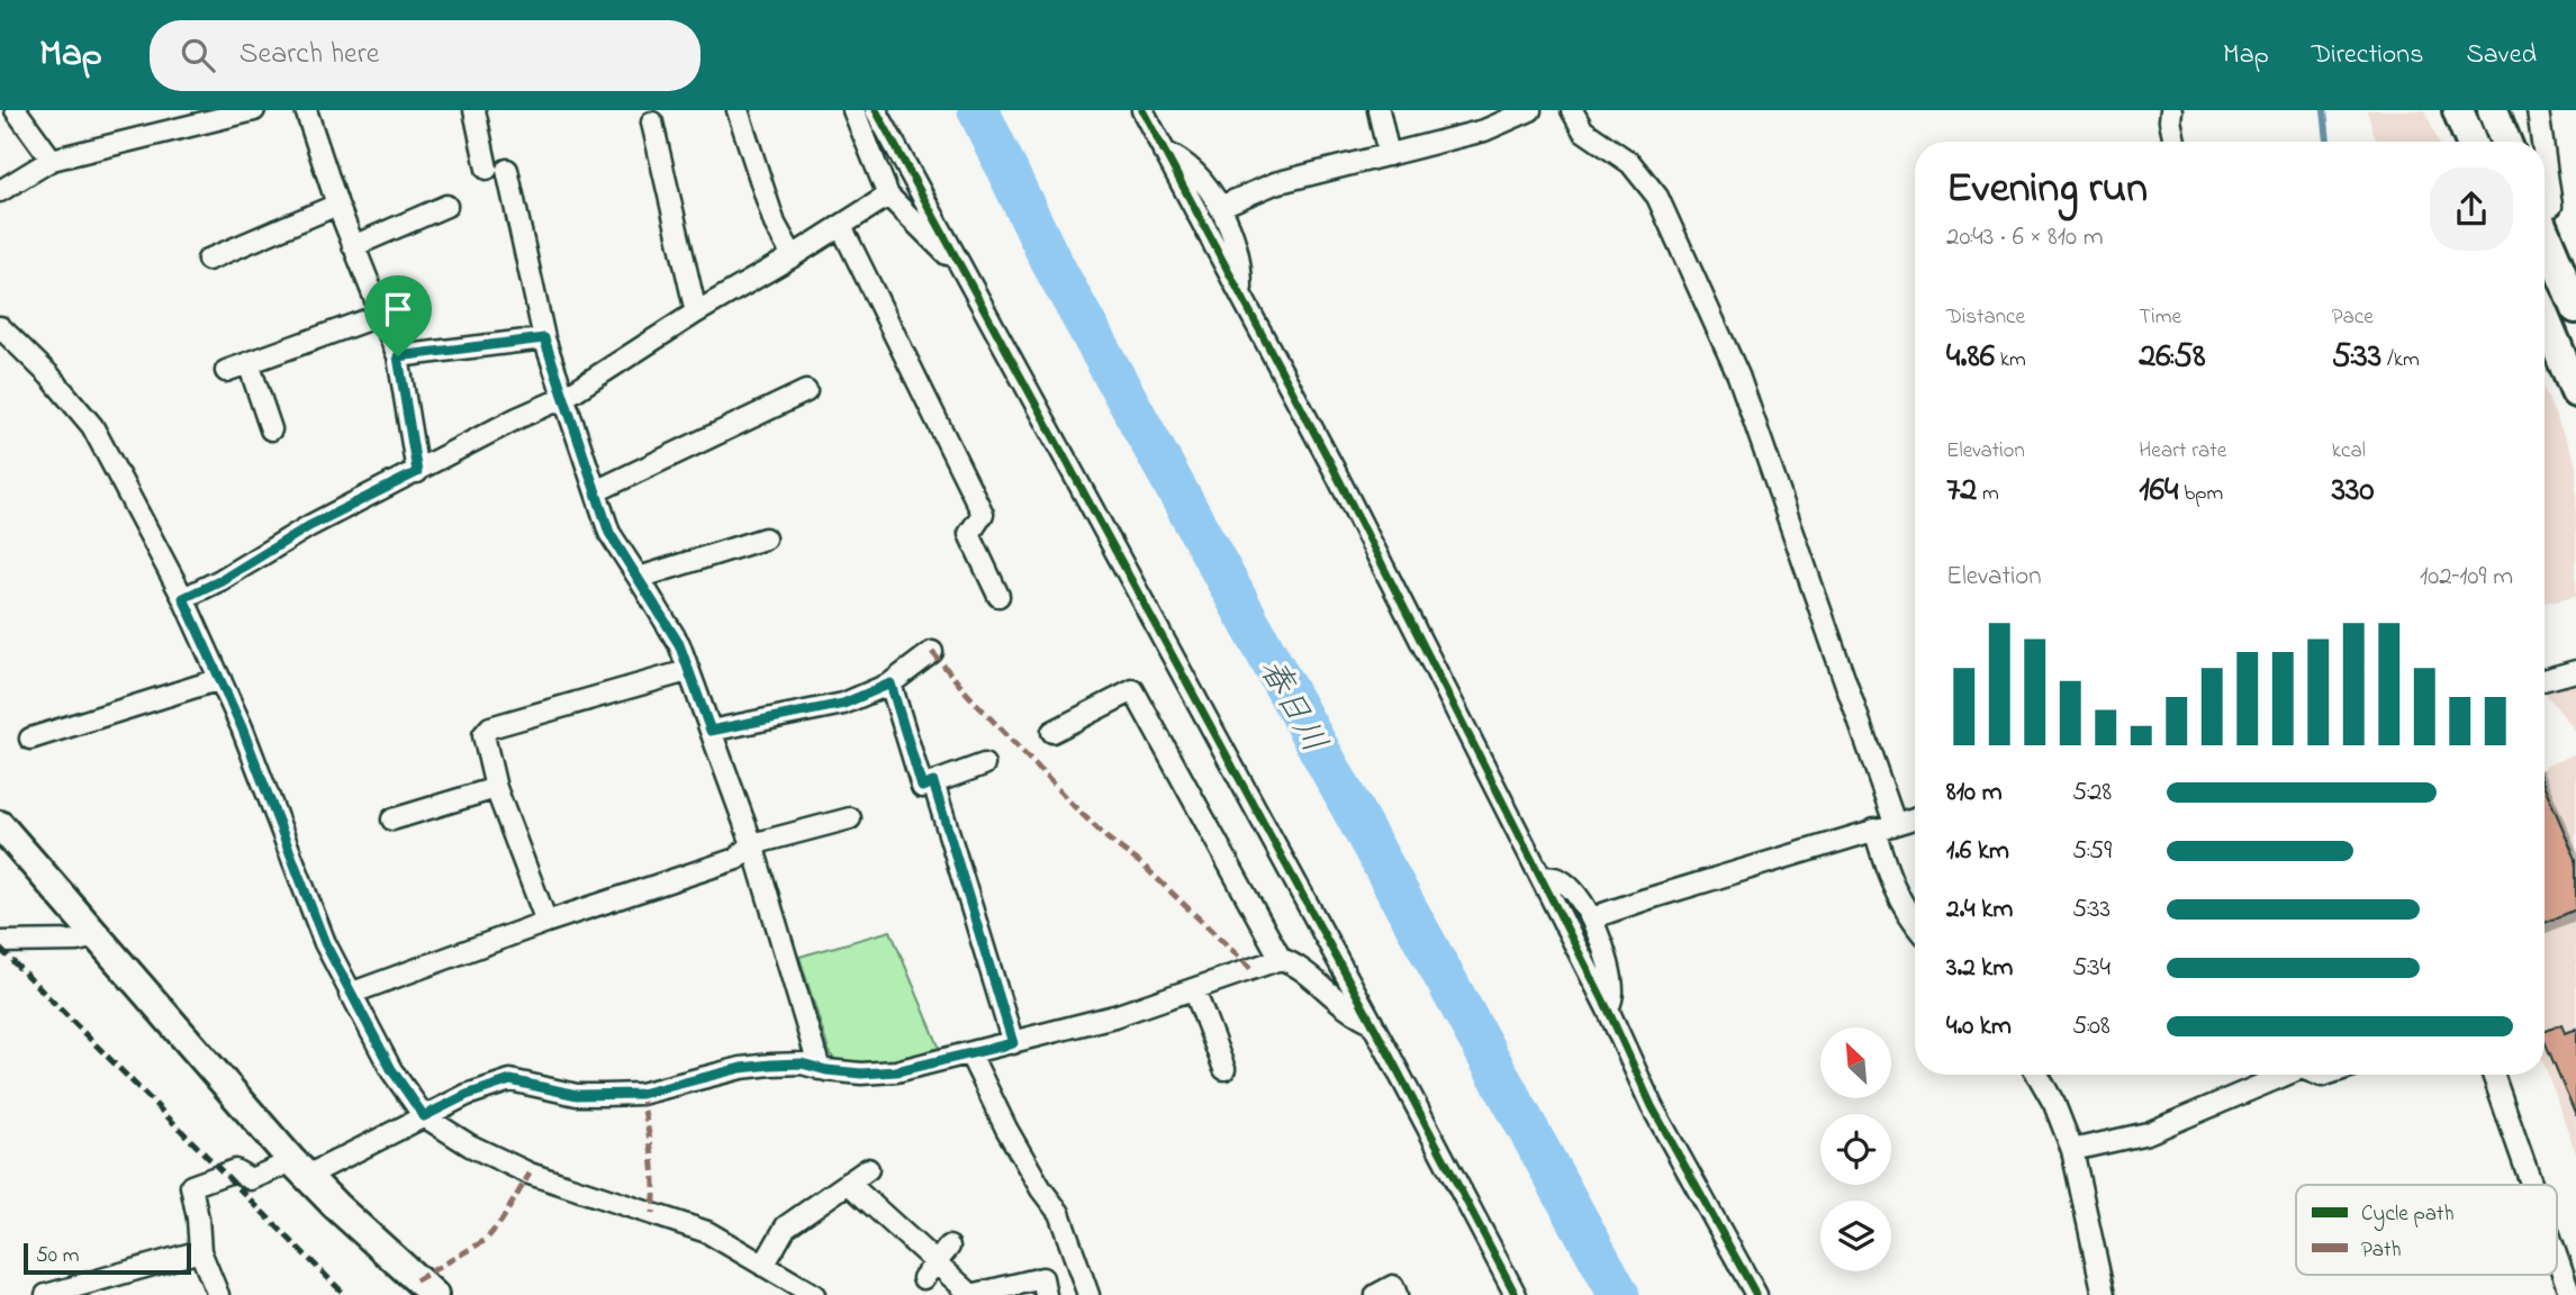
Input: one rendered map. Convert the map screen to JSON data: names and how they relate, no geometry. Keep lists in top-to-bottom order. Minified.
{"water":["春日川"],"legend":["Cycle path","Path"],"scale_bar":"50 m","north":"top left","page":{"header":"Map","search":"Search here","nav":["Map","Directions","Saved"],"heading":["Evening run","20:43 · 6 × 810 m"],"stats":[["Distance","4.86 km"],["Time","26:58"],["Pace","5:33 /km"],["Elevation","72 m"],["Heart rate","164 bpm"],["kcal","330"]],"chart":["Elevation","102–109 m"],"list":[{"name":"810 m","note":"5:28"},{"name":"1.6 km","note":"5:59"},{"name":"2.4 km","note":"5:33"},{"name":"3.2 km","note":"5:34"},{"name":"4.0 km","note":"5:08"}],"scale":"50 m"}}
